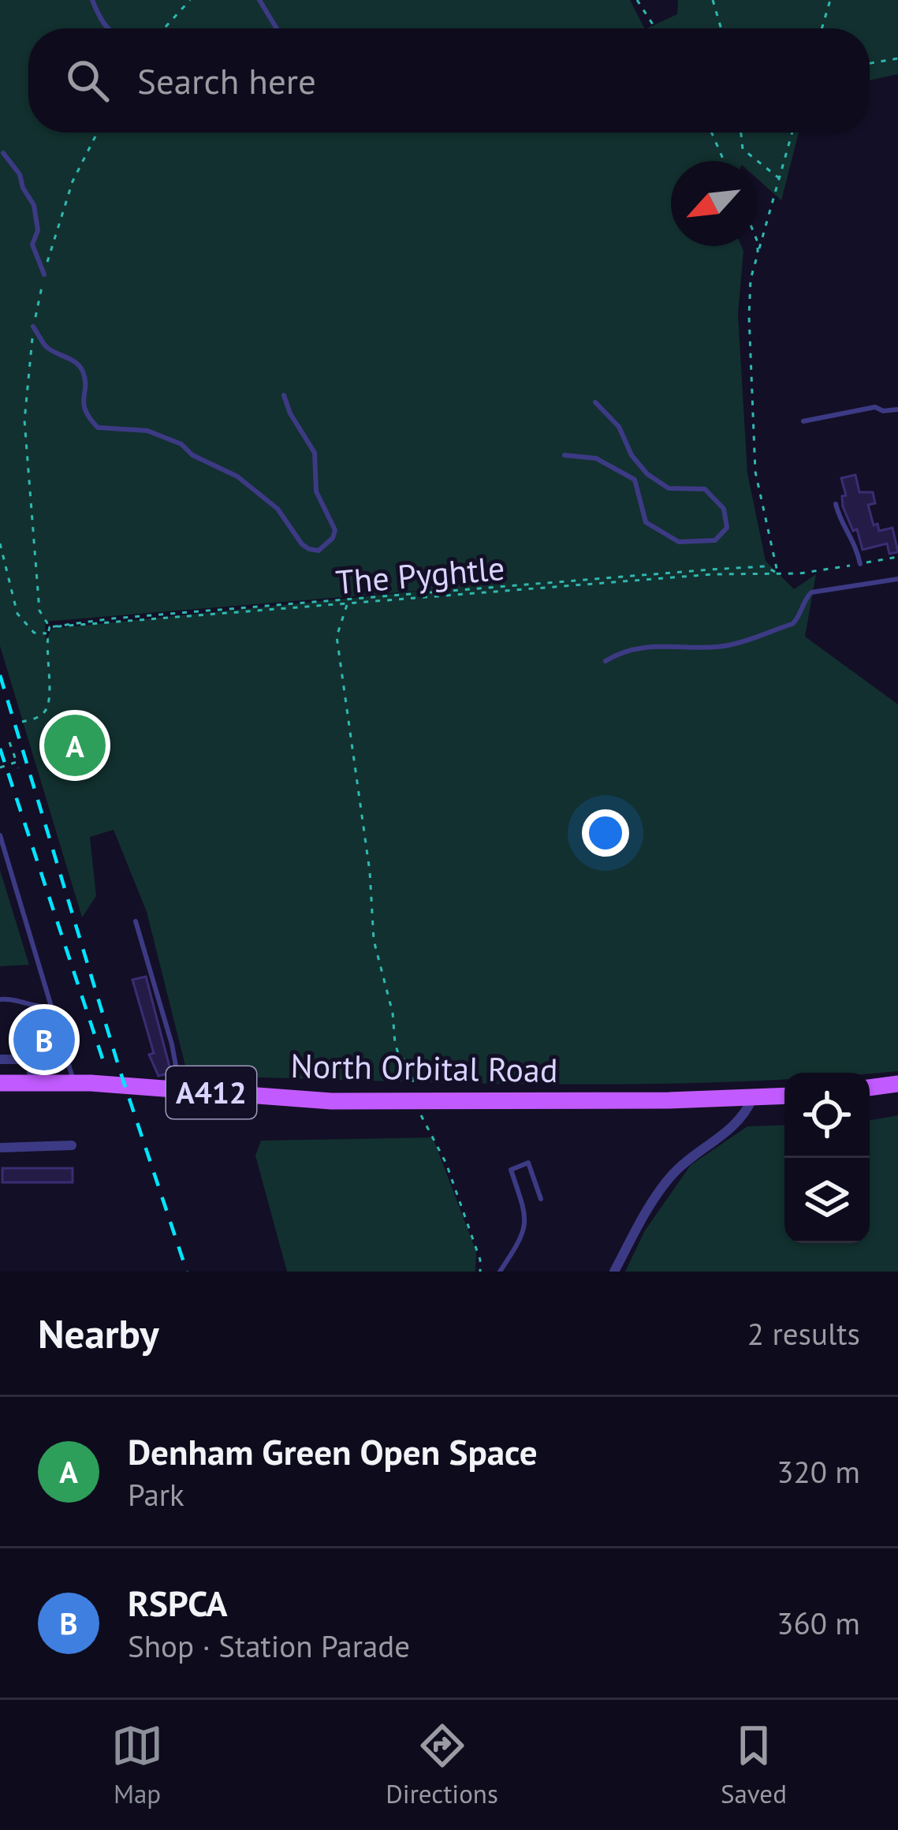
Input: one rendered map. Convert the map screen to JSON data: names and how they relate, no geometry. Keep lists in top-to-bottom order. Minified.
{"streets":{"main road":["North Orbital Road","A412"],"path":["The Pyghtle"]},"north":"bottom left","page":{"search":"Search here","pins":["A","B"],"heading":["Nearby","2 results"],"list":[{"mark":"A","name":"Denham Green Open Space","note":"Park","value":"320 m"},{"mark":"B","name":"RSPCA","note":"Shop · Station Parade","value":"360 m"}],"nav":["Map","Directions","Saved"]}}
